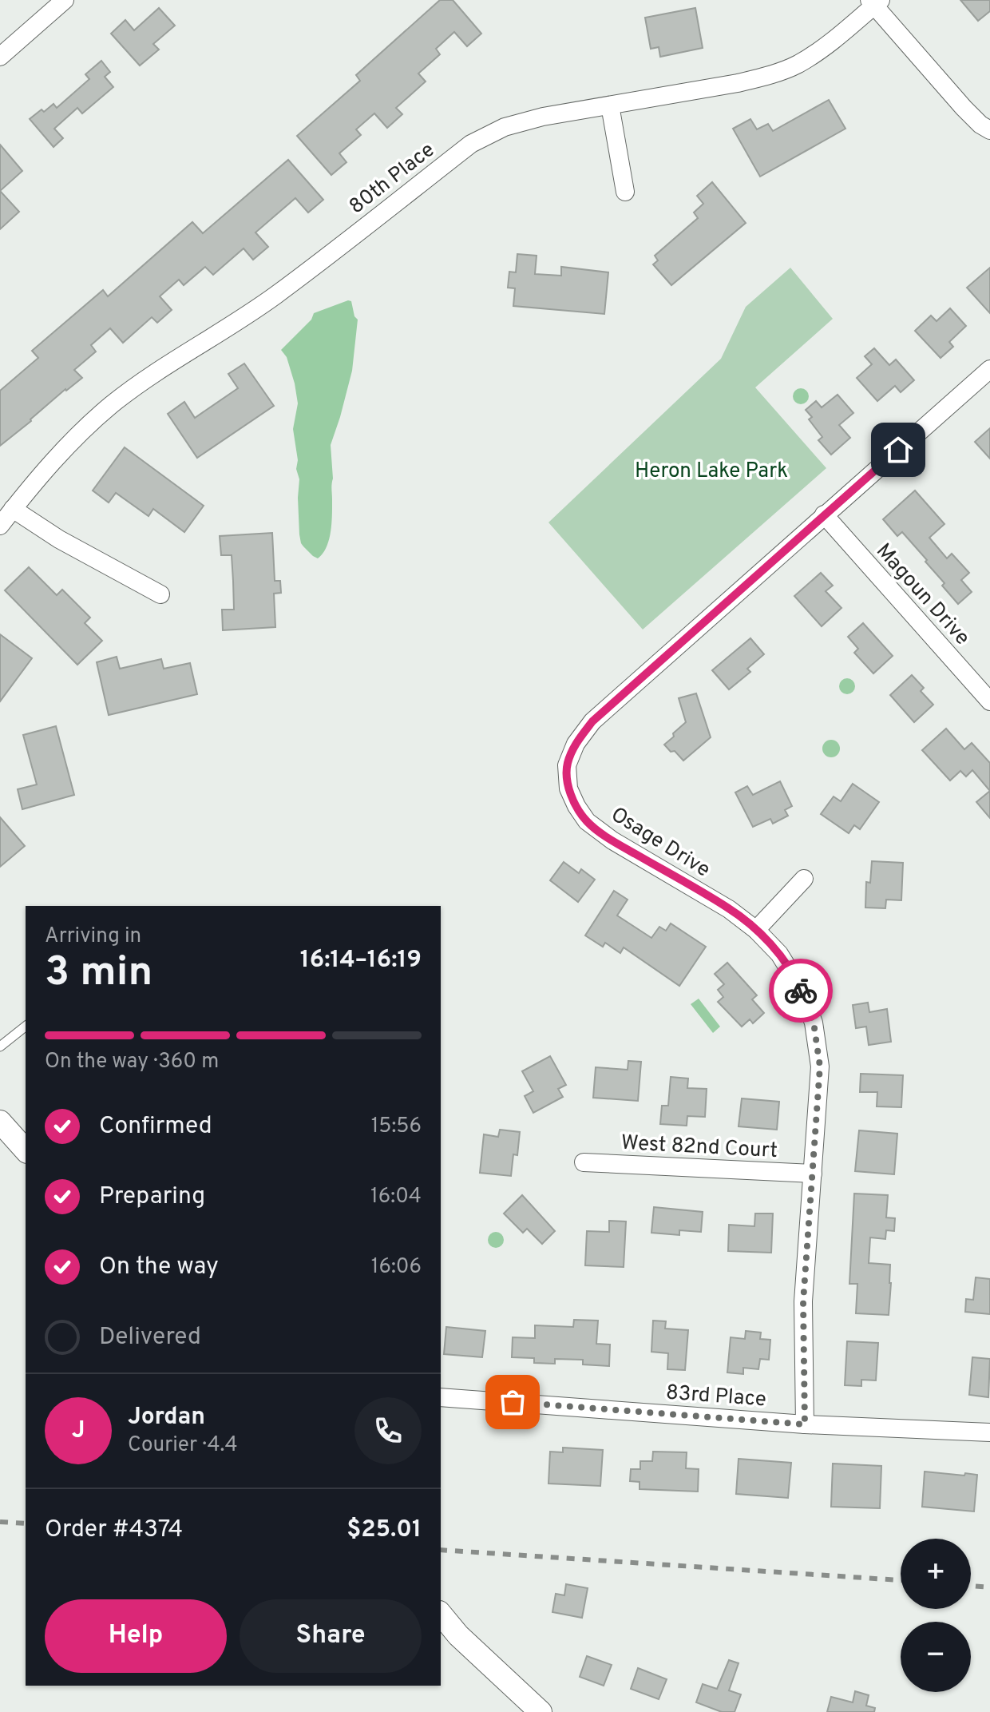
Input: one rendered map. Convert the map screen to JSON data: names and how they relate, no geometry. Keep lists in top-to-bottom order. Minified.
{"streets":{"street":["80th Place","Magoun Drive","Osage Drive","West 82nd Court","83rd Place"]},"crossings":[["Magoun Drive","Osage Drive"],["Osage Drive","West 82nd Court"],["Osage Drive","83rd Place"]],"parks":["Heron Lake Park"],"page":{"heading":["3 min","Arriving in","16:14–16:19"],"panel":["Jordan","Courier · 4.4","Order #4374","$25.01"],"bar":"On the way · 360 m","list":[["Confirmed","15:56"],["Preparing","16:04"],["On the way","16:06"],"Delivered"],"round":"J","map_buttons":["+","−"],"buttons":["Help","Share"]}}
